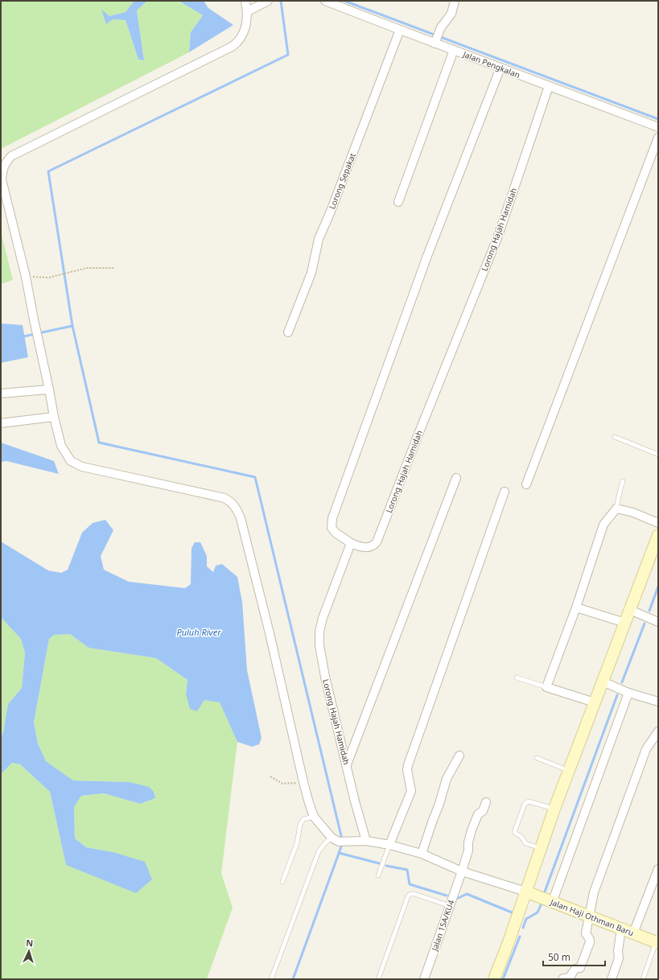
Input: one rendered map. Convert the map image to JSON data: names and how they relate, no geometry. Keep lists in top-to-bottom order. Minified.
{"streets":{"street":["Jalan Pengkalan","Lorong Sepakat","Lorong Hajah Hamidah","Jalan Haji Othman Baru","Jalan 15A/KU4"]},"crossings":[["Jalan Pengkalan","Lorong Sepakat"],["Jalan Pengkalan","Lorong Hajah Hamidah"]],"water":["Puluh River"],"scale_bar":"50 m","north":"top"}
